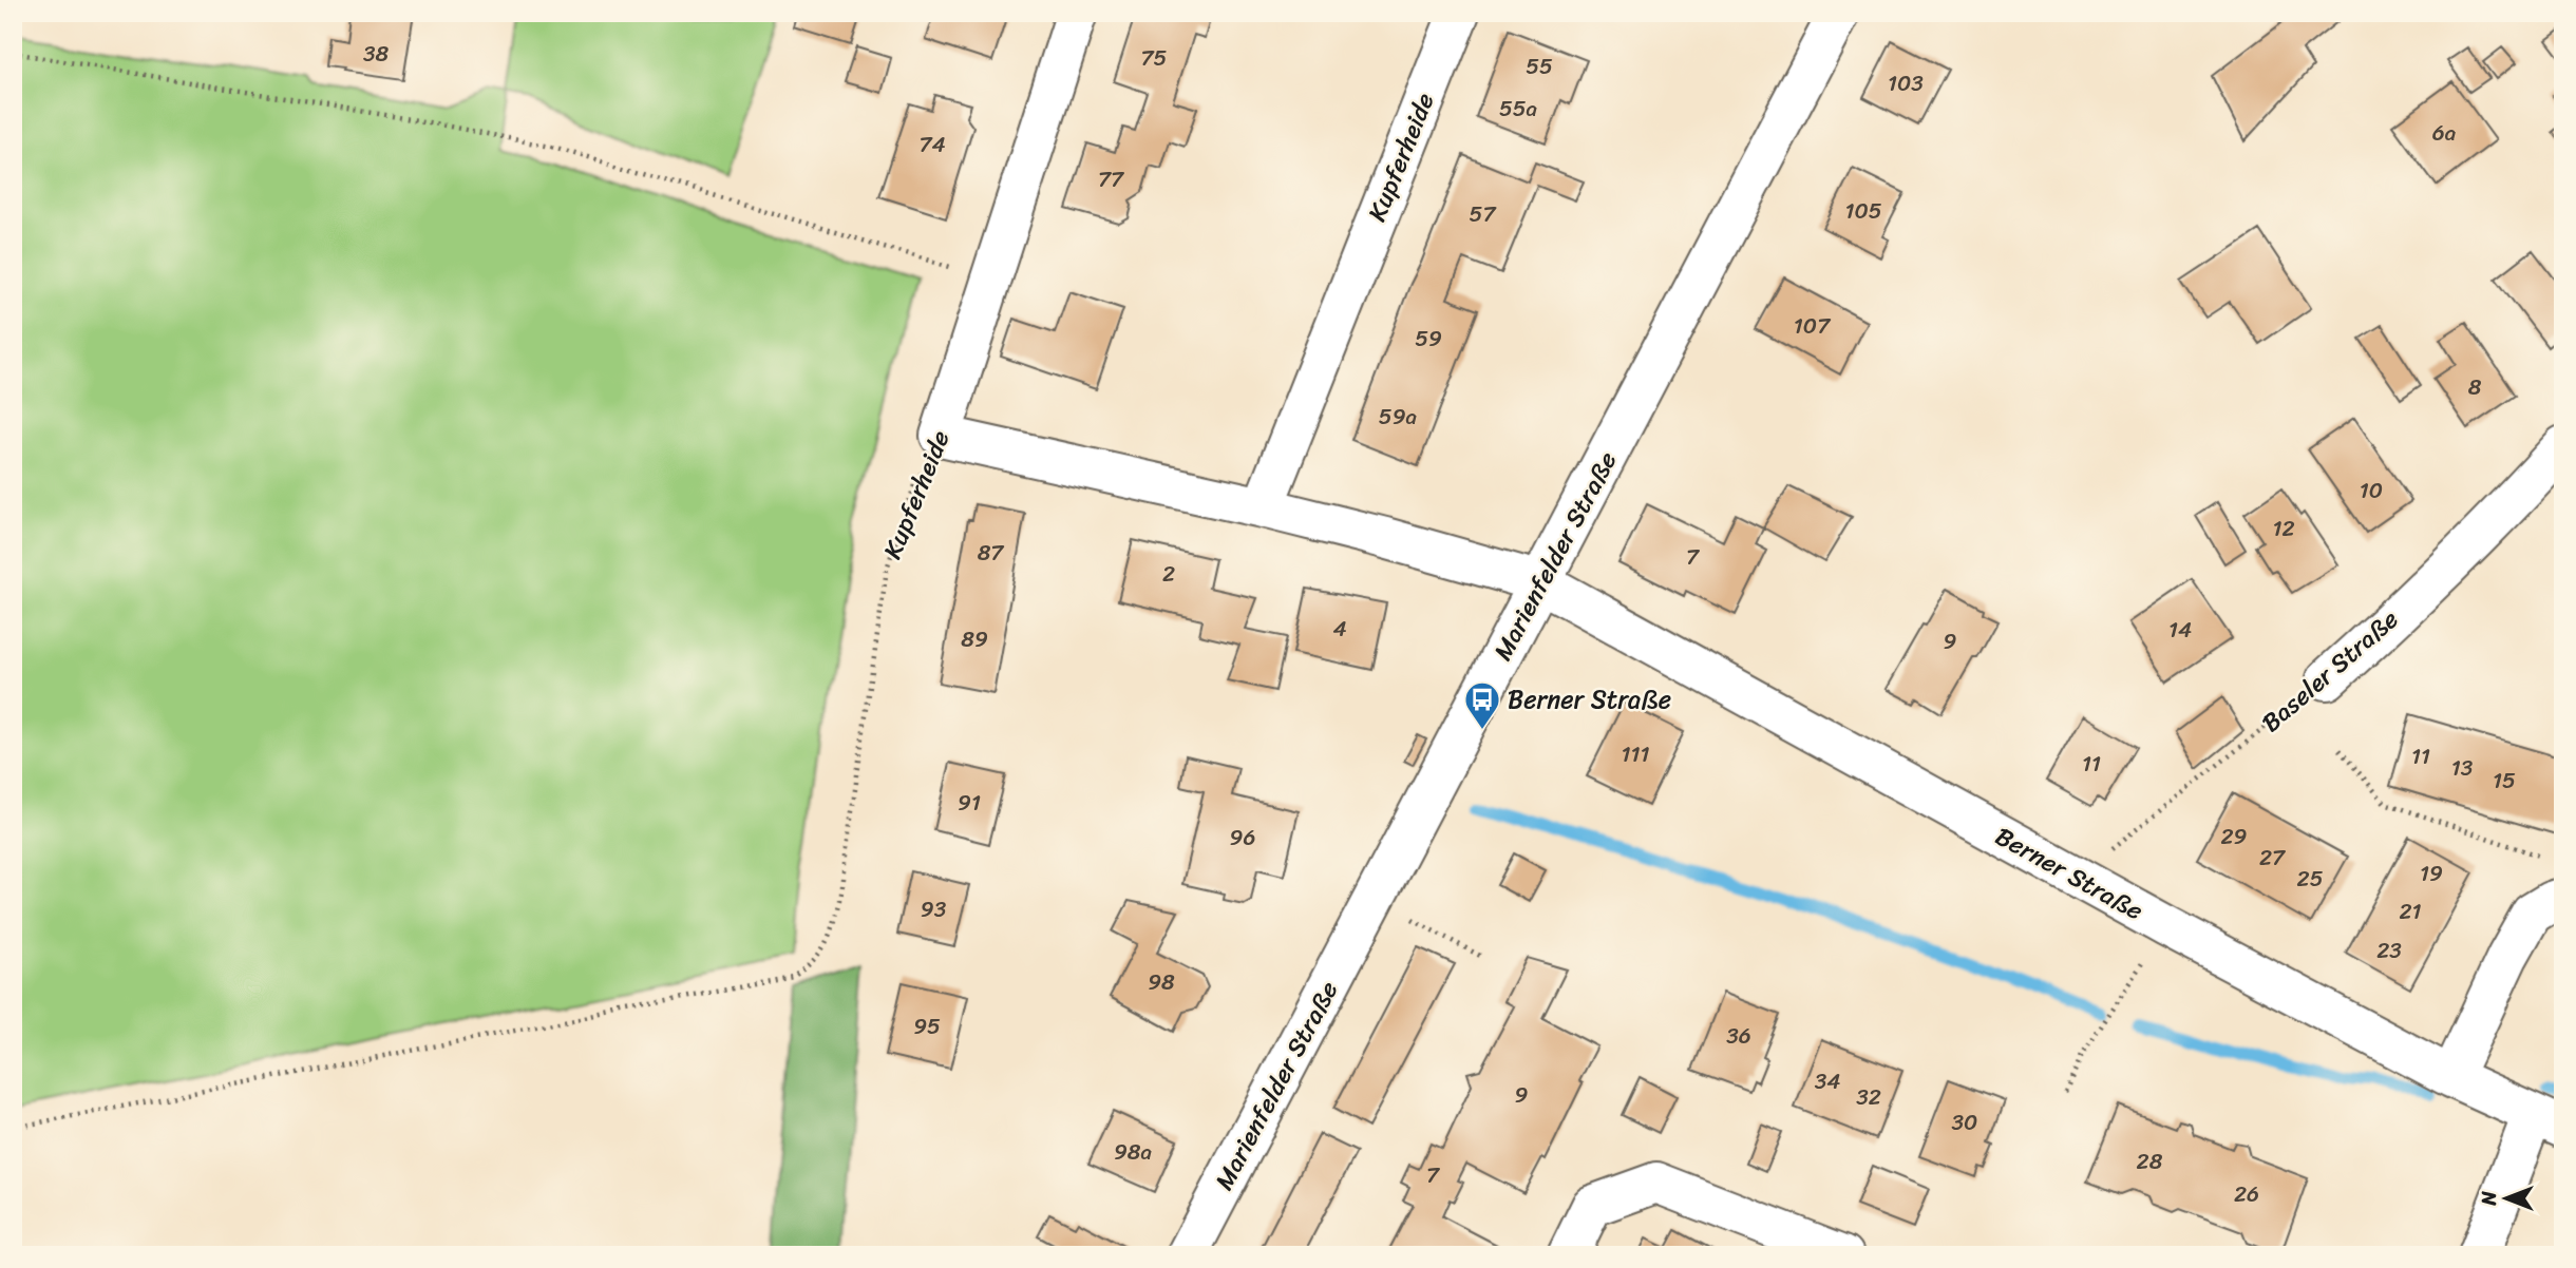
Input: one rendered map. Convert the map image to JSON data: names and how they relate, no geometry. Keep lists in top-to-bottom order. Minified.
{"streets":{"street":["Kupferheide","Marienfelder Straße","Baseler Straße","Berner Straße"]},"crossings":[["Kupferheide","Berner Straße"],["Marienfelder Straße","Berner Straße"],["Baseler Straße","Berner Straße"]],"places":{"bus stop":["Berner Straße"]},"house_numbers":["38","75","55","103","55a","6a","74","77","105","57","107","59","8","59a","10","12","87","7","2","4","14","89","9","111","11","11","13","15","91","29","96","27","19","25","93","21","23","98","95","36","34","9","32","30","98a","28","7","26"],"north":"left"}
